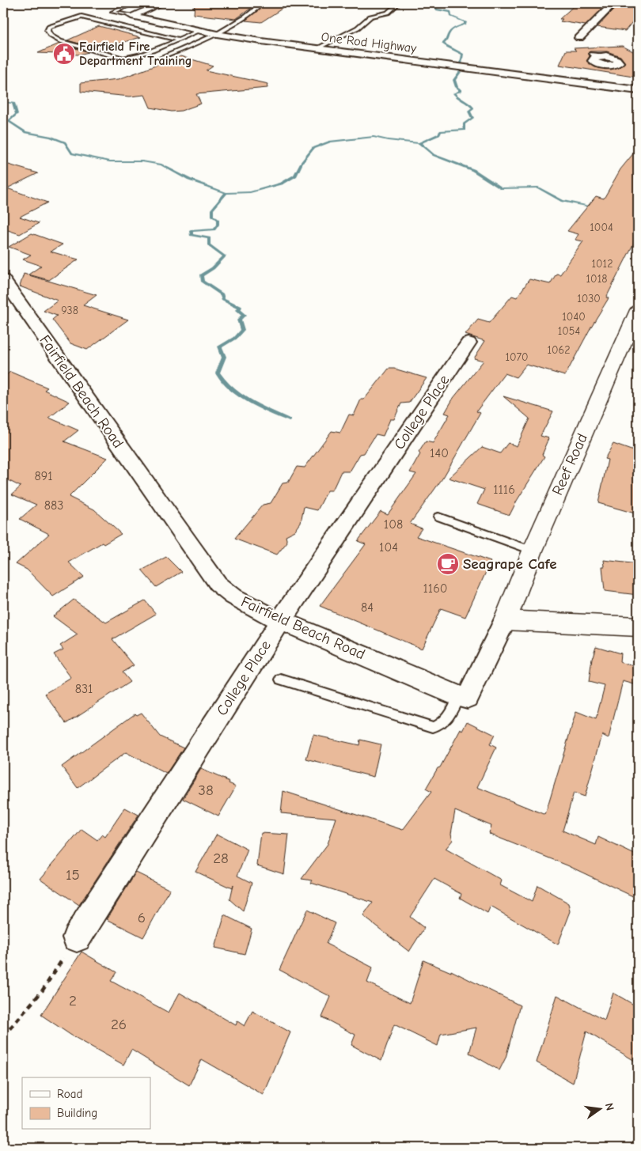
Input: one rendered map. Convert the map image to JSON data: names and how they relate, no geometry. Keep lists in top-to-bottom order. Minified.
{"streets":{"street":["One Rod Highway","Fairfield Beach Road","College Place","Reef Road"]},"crossings":[["Fairfield Beach Road","College Place"]],"places":{"public building":["Fairfield Fire Department Training"],"cafe":["Seagrape Cafe"]},"house_numbers":["1004","1012","1018","1030","938","1040","1054","1062","1070","140","891","1116","883","108","104","1160","84","831","38","28","15","6","2","26"],"legend":["Road","Building"],"north":"right"}
